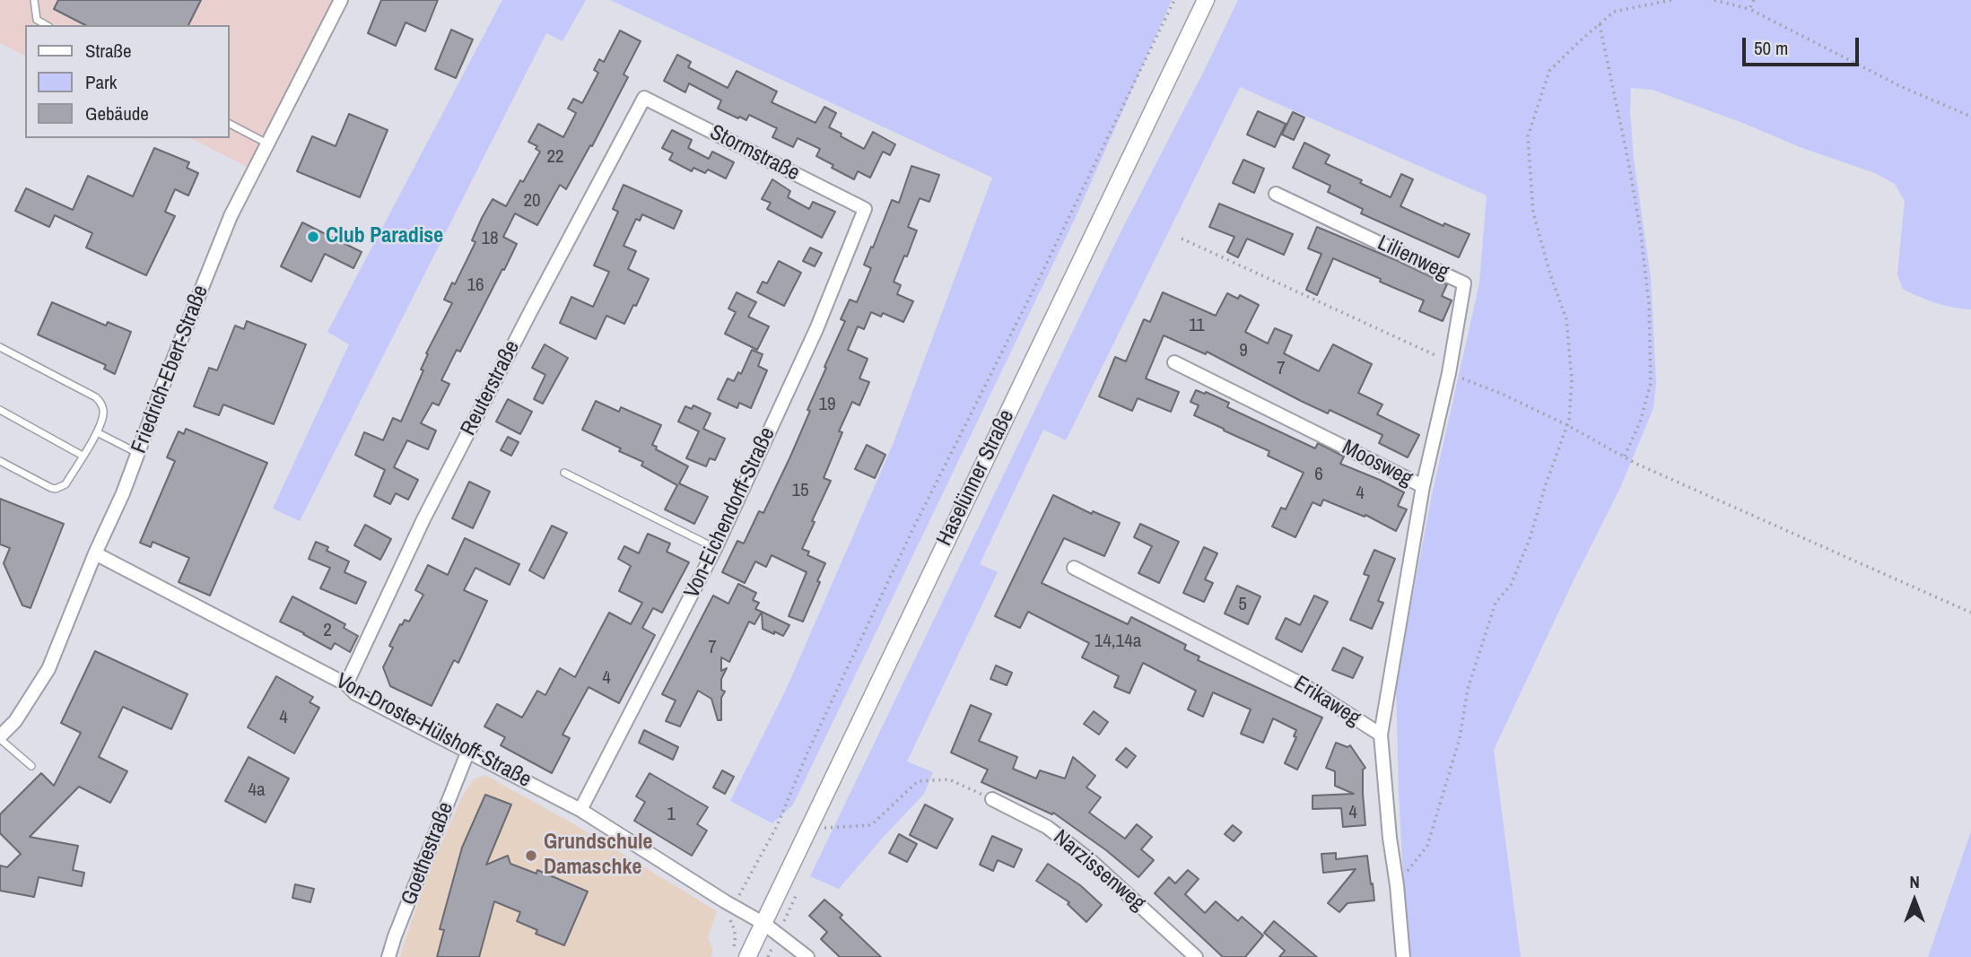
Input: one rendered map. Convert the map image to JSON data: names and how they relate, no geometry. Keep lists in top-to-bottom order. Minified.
{"streets":{"street":["Stormstraße","Lilienweg","Friedrich-Ebert-Straße","Reuterstraße","Moosweg","Haselünner Straße","Von-Eichendorff-Straße","Erikaweg","Von-Droste-Hülshoff-Straße","Goethestraße","Narzissenweg"]},"crossings":[["Stormstraße","Reuterstraße"],["Stormstraße","Von-Eichendorff-Straße"],["Lilienweg","Moosweg"],["Friedrich-Ebert-Straße","Von-Droste-Hülshoff-Straße"],["Reuterstraße","Von-Droste-Hülshoff-Straße"],["Moosweg","Erikaweg"],["Haselünner Straße","Von-Droste-Hülshoff-Straße"],["Von-Eichendorff-Straße","Von-Droste-Hülshoff-Straße"],["Von-Droste-Hülshoff-Straße","Goethestraße"]],"places":["Club Paradise","Grundschule Damaschke"],"house_numbers":["22","20","18","16","11","9","7","19","6","15","4","5","2","14,14a","7","4","4","4a","4","1"],"legend":["Straße","Park","Gebäude"],"scale_bar":"50 m","north":"top"}
